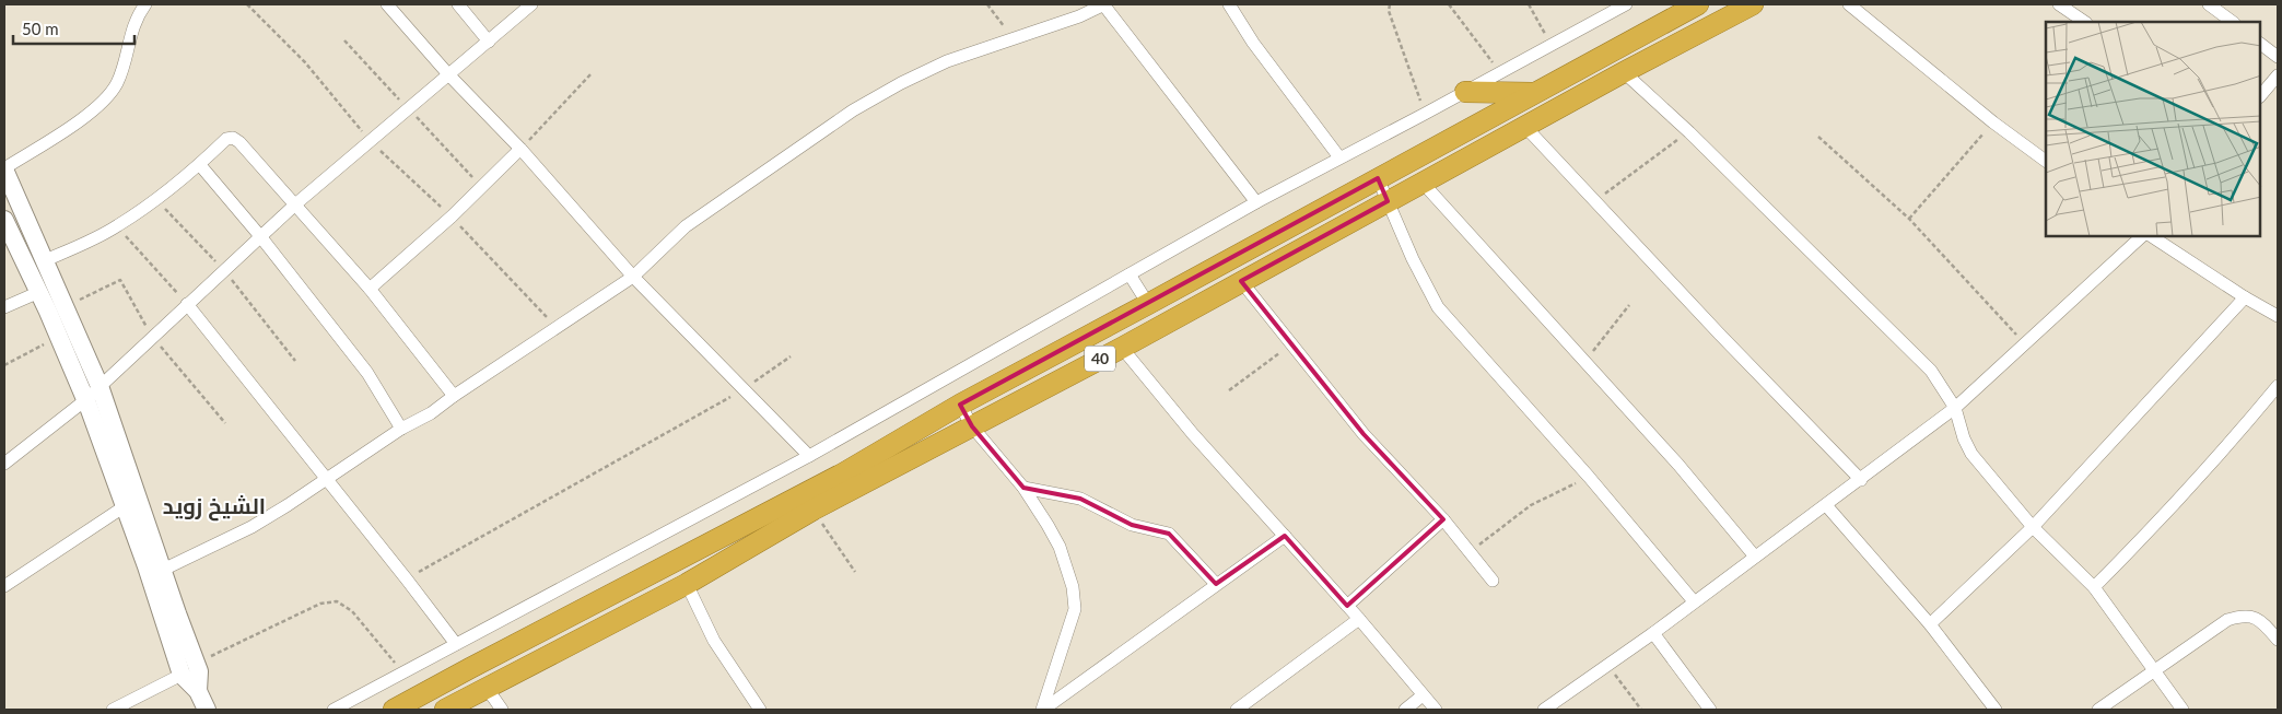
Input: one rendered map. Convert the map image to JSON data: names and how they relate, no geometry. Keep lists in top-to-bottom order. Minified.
{"streets":{"highway":["40"]},"districts":["الشيخ زويد"],"scale_bar":"50 m"}
